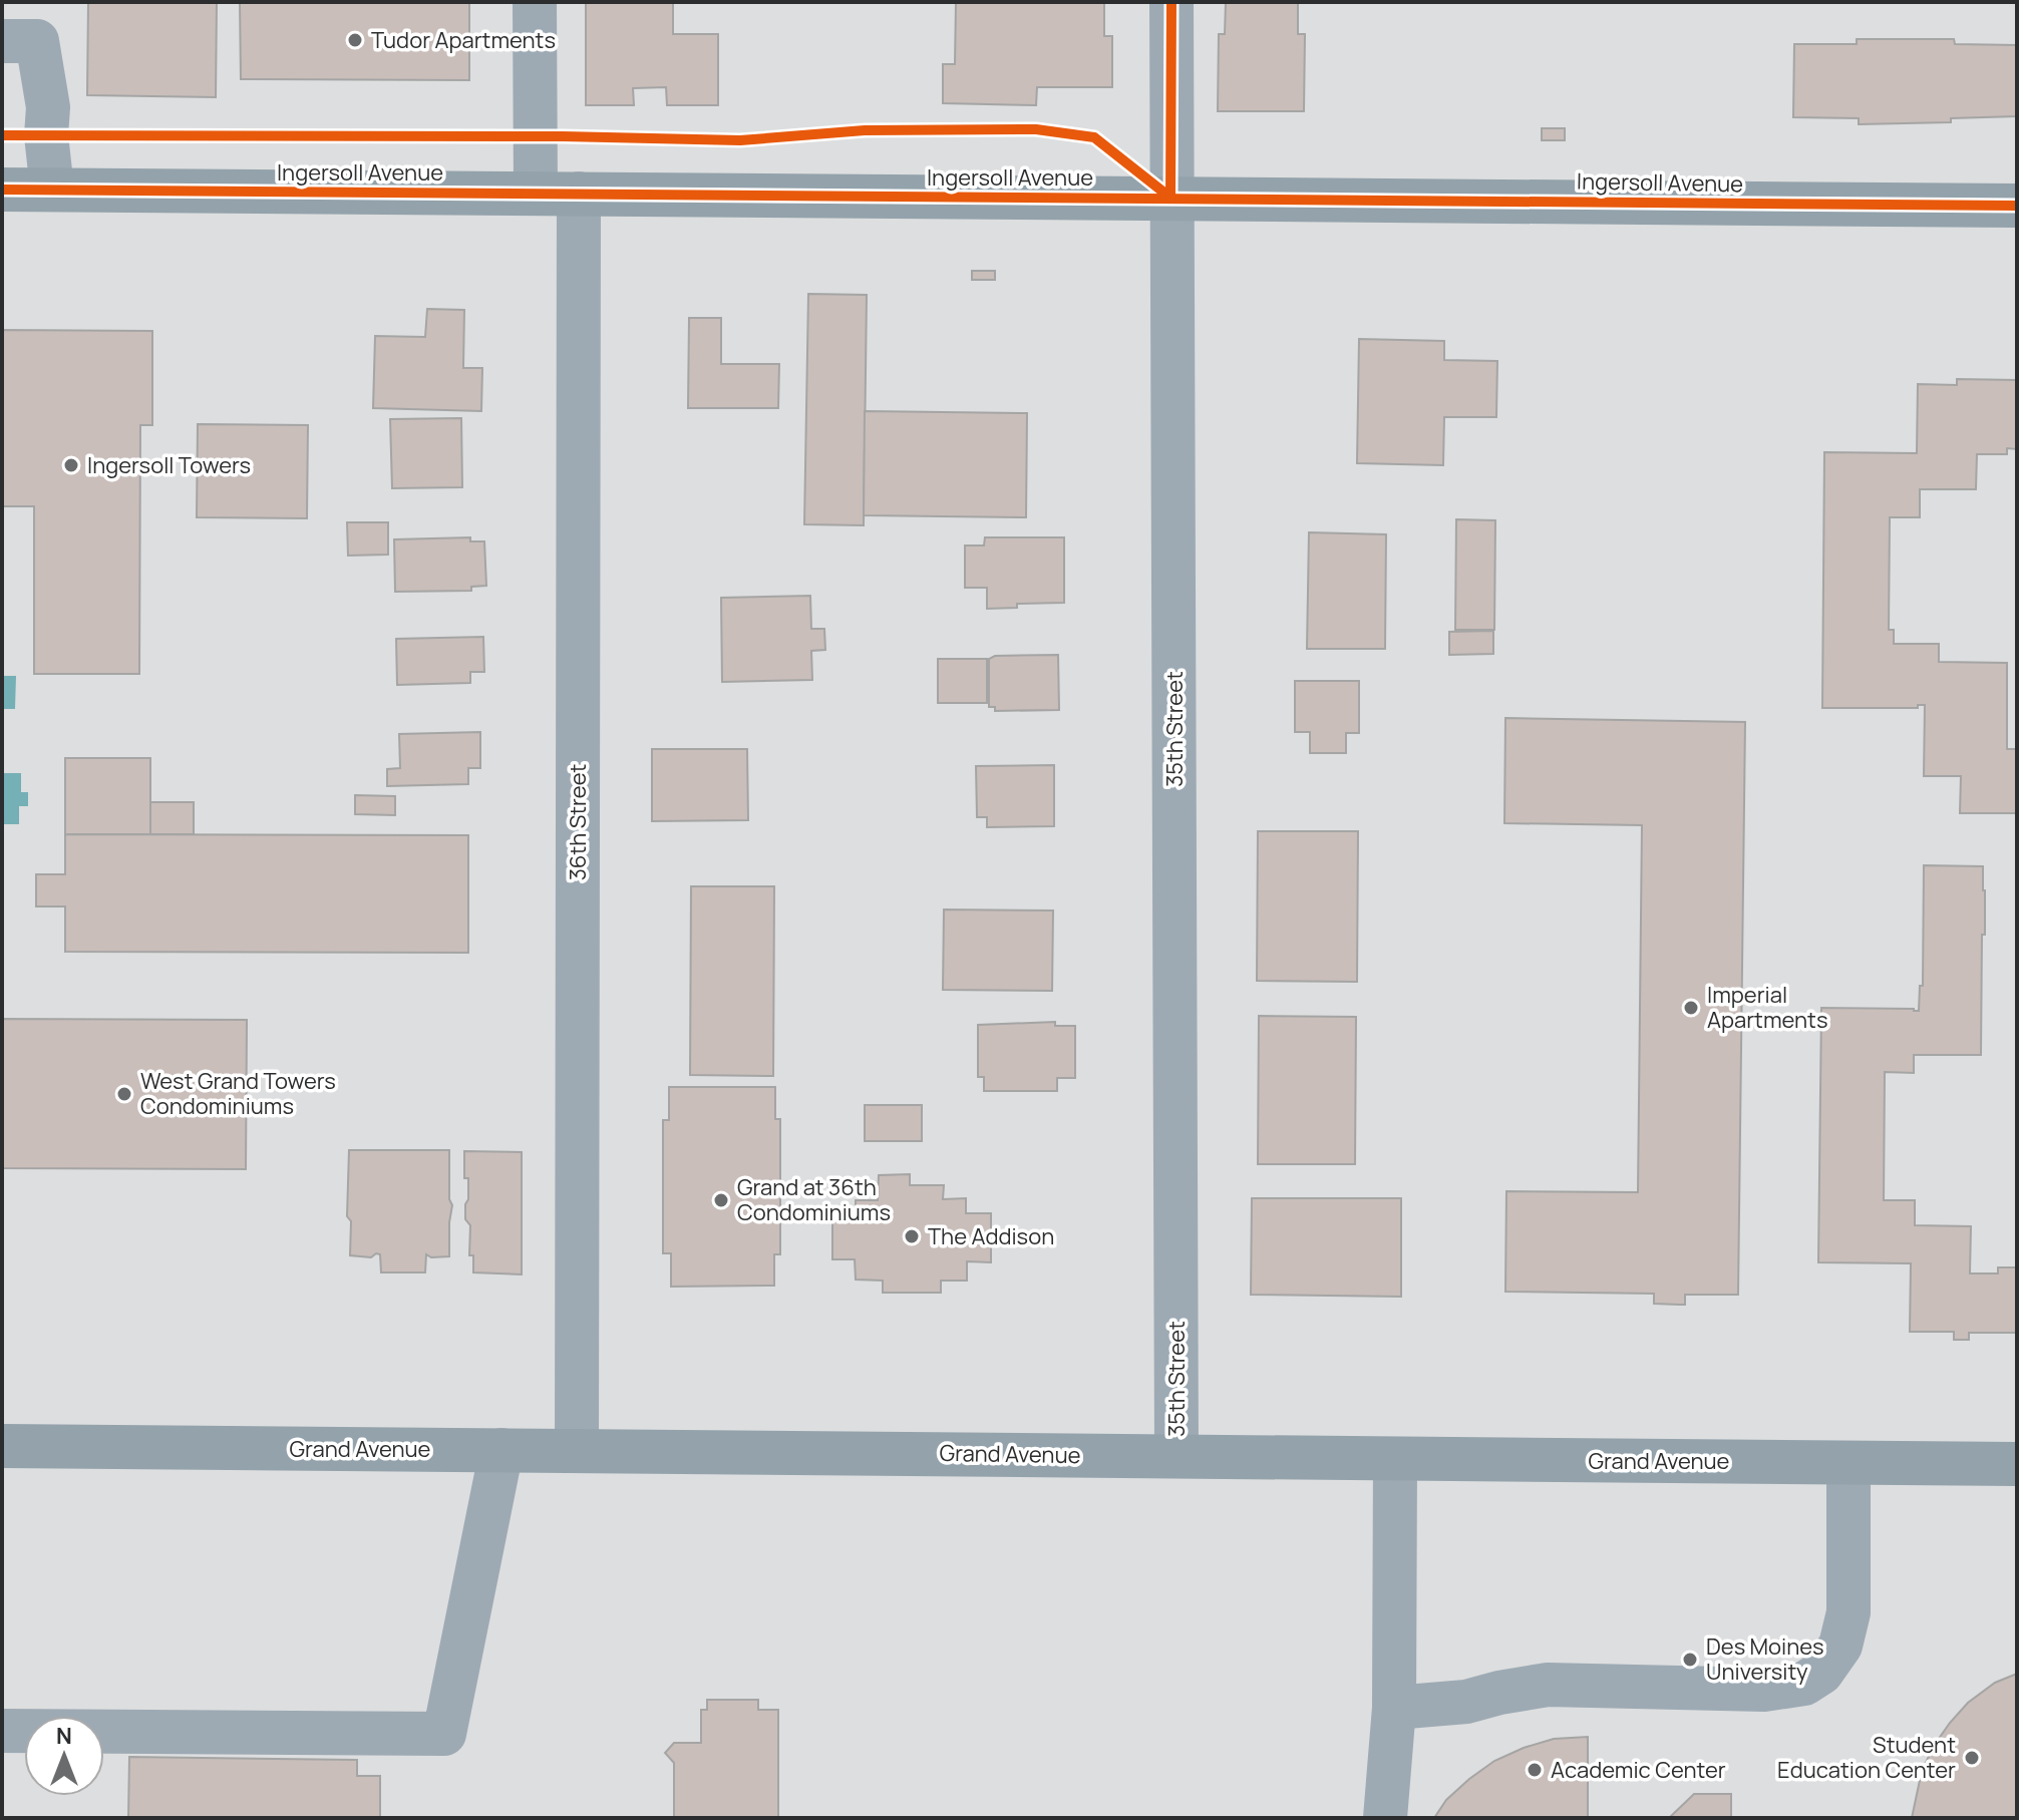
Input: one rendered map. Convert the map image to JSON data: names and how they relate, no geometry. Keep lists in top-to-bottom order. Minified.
{"streets":{"main road":["Ingersoll Avenue","Grand Avenue"],"street":["35th Street","36th Street"]},"crossings":[["Ingersoll Avenue","35th Street"],["Ingersoll Avenue","36th Street"],["35th Street","Grand Avenue"],["36th Street","Grand Avenue"]],"places":["Tudor Apartments","Ingersoll Towers","Imperial Apartments","West Grand Towers Condominiums","Grand at 36th Condominiums","The Addison","Des Moines University","Student Education Center","Academic Center"],"north":"top"}
